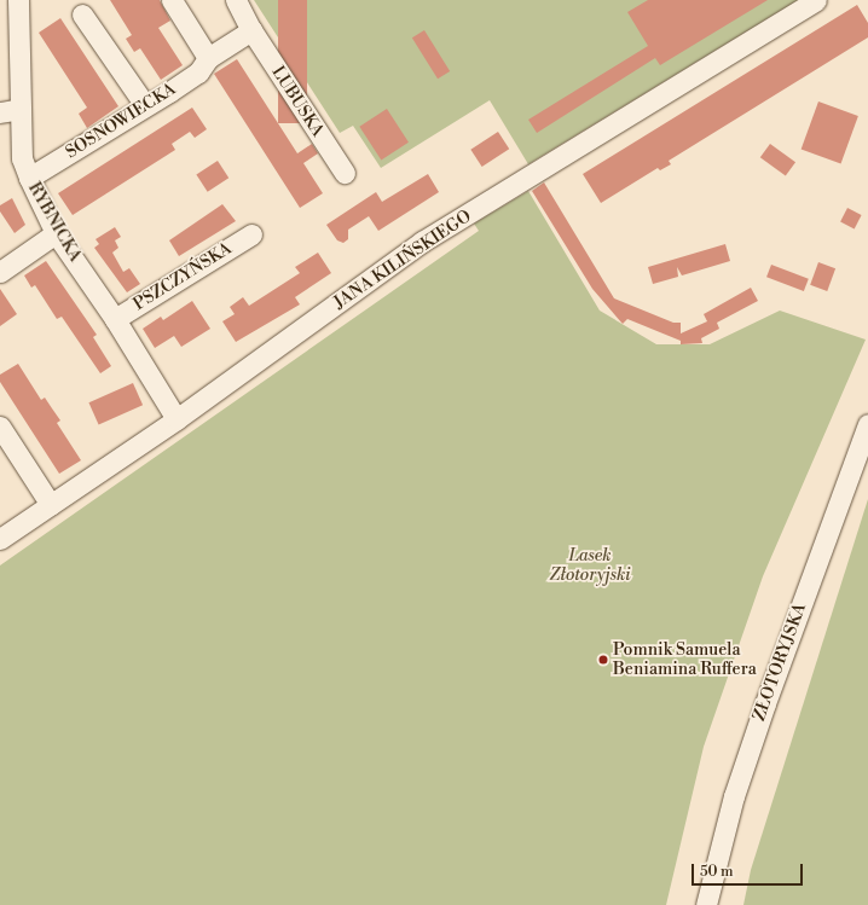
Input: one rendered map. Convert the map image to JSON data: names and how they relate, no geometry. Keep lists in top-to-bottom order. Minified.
{"streets":{"street":["LUBUSKA","SOSNOWIECKA","RYBNICKA","JANA KILIŃSKIEGO","PSZCZYŃSKA","ZŁOTORYJSKA"]},"crossings":[["SOSNOWIECKA","RYBNICKA"],["RYBNICKA","JANA KILIŃSKIEGO"],["RYBNICKA","PSZCZYŃSKA"]],"parks":["Lasek Złotoryjski"],"places":["Pomnik Samuela Beniamina Ruffera"],"scale_bar":"50 m"}
